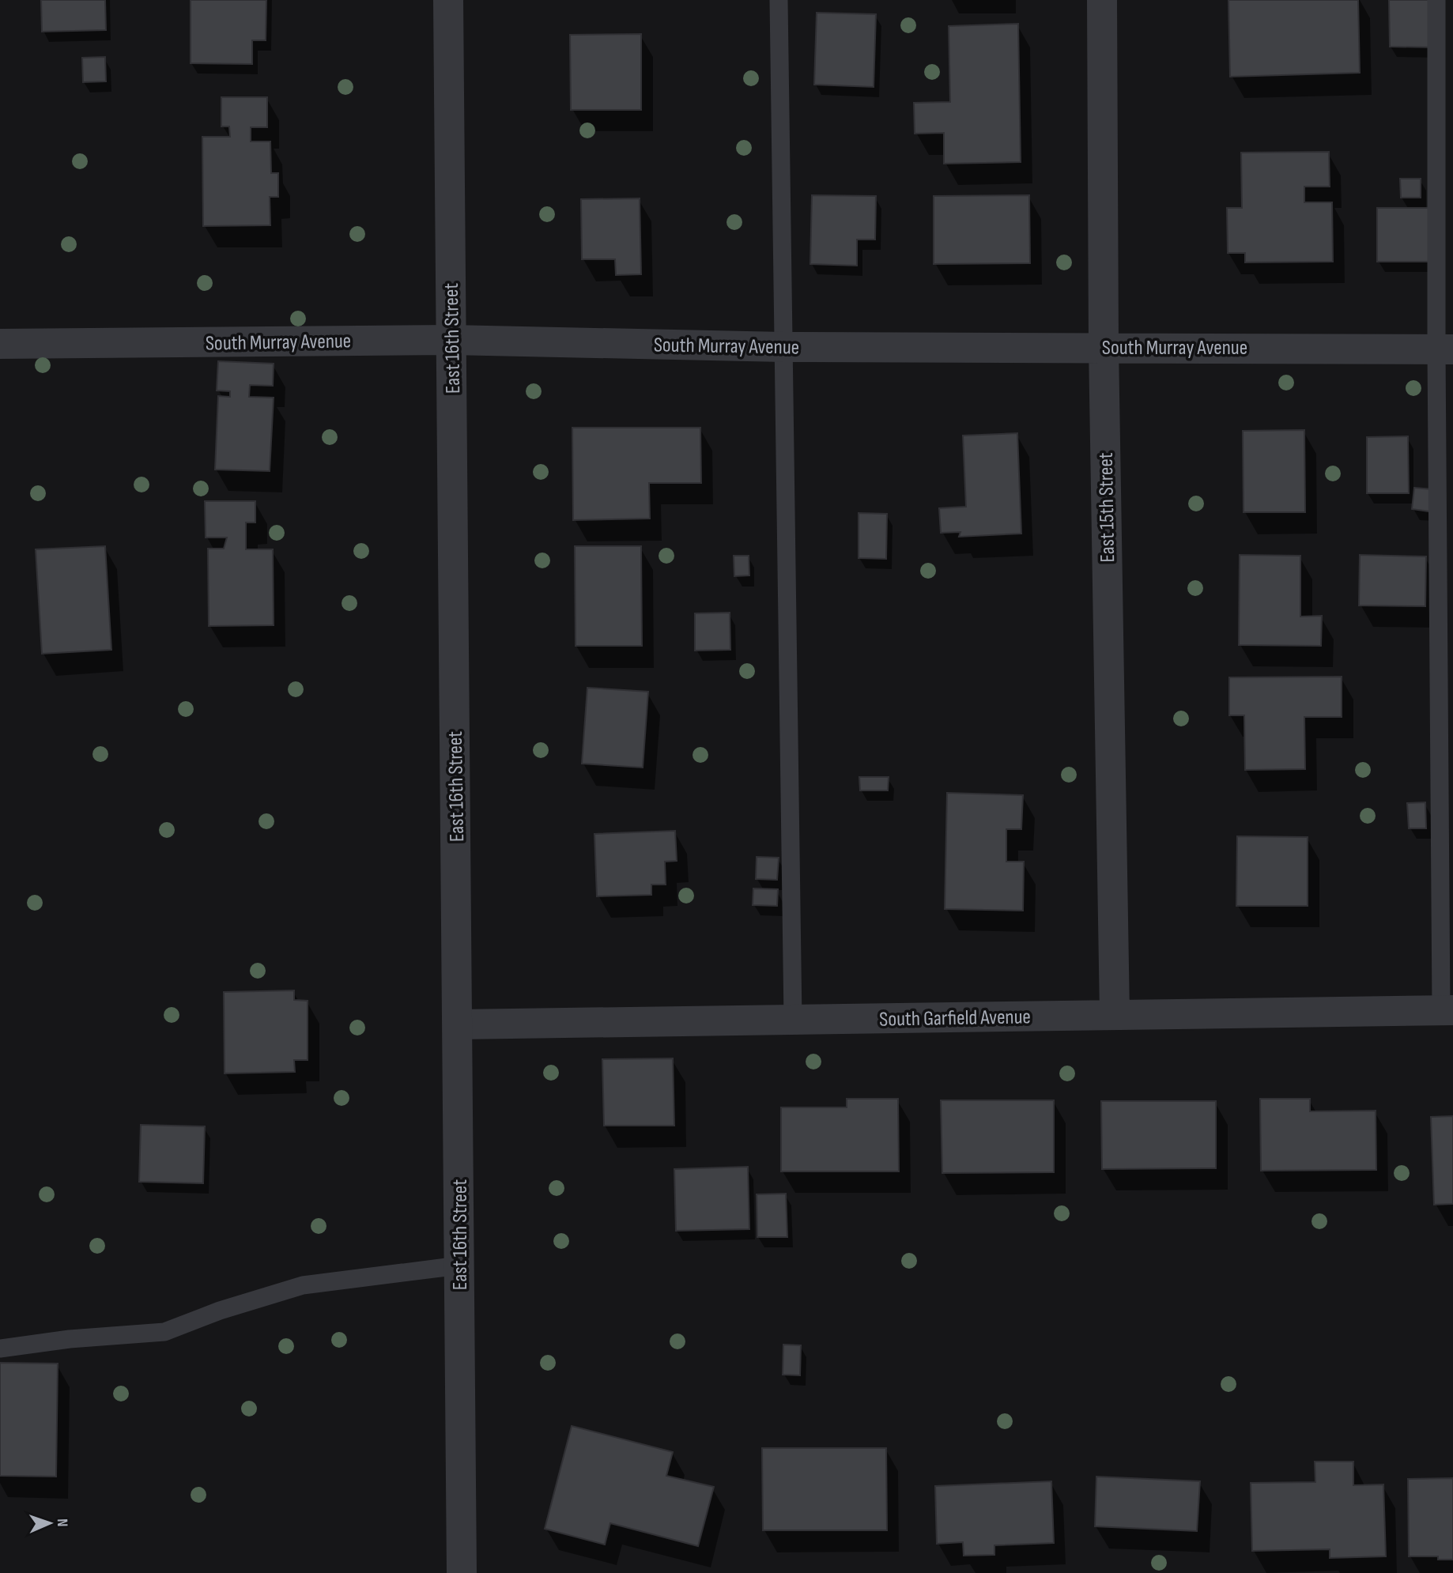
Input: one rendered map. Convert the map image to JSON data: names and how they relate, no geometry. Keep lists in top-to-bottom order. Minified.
{"streets":{"street":["East 16th Street","South Murray Avenue","East 15th Street","South Garfield Avenue"]},"crossings":[["East 16th Street","South Murray Avenue"],["East 16th Street","South Garfield Avenue"],["South Murray Avenue","East 15th Street"],["East 15th Street","South Garfield Avenue"]],"north":"right"}
